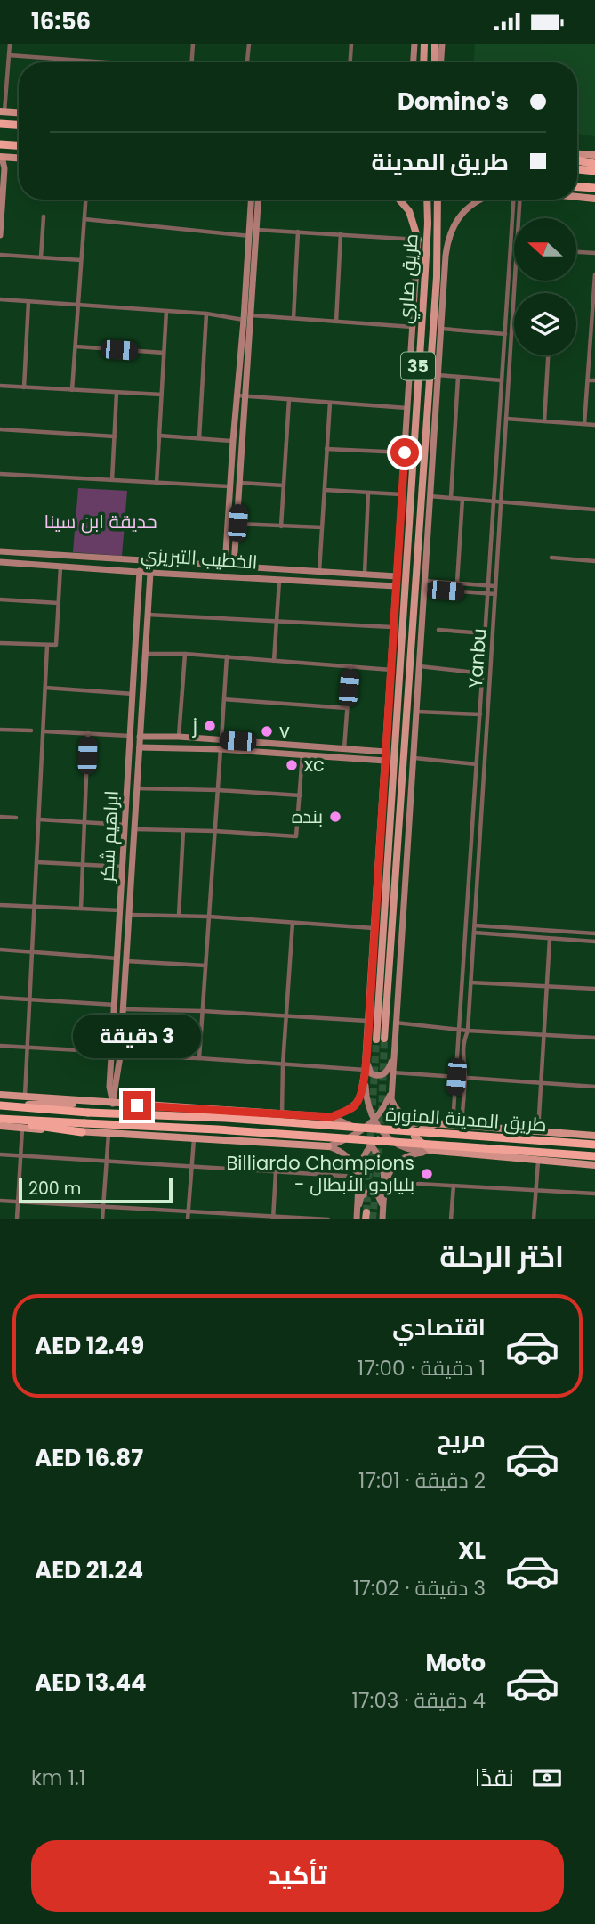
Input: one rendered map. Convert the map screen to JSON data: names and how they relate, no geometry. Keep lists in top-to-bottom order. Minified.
{"streets":{"highway":["طريق المدينة المنورة"],"main road":["طريق صاري","35"],"street":["الخطيب التبريزي","Yanbu","ابراهيم شكر"]},"crossings":[["الخطيب التبريزي","ابراهيم شكر"]],"parks":["حديقة ابن سينا"],"places":["j","v","xc","بنده","Billiardo Champions - بلياردو الأبطال"],"scale_bar":"200 m","north":"left","page":{"status":"16:56","banner":["Domino's","طريق المدينة"],"bubble":"3 دقيقة","scale":"200 m","heading":"اختر الرحلة","list":[{"name":"اقتصادي","note":"1 دقيقة · 17:00","value":"AED 12.49"},{"name":"مريح","note":"2 دقيقة · 17:01","value":"AED 16.87"},{"name":"XL","note":"3 دقيقة · 17:02","value":"AED 21.24"},{"name":"Moto","note":"4 دقيقة · 17:03","value":"AED 13.44"}],"pay":["نقدًا","1.1 km"],"buttons":"تأكيد"}}
